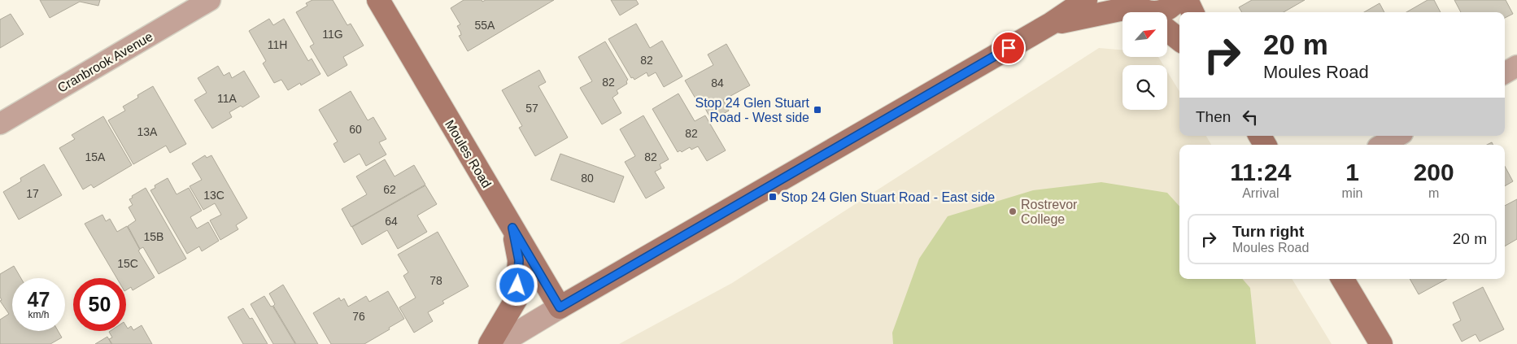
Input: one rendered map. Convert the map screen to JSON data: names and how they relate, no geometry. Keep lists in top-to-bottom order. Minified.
{"streets":{"main road":["Moules Road"],"street":["Cranbrook Avenue"]},"places":{"transit":["Stop 24 Glen Stuart Road - West side","Stop 24 Glen Stuart Road - East side"],"other":["Rostrevor College"]},"house_numbers":["55A","11G","11H","82","82","84","11A","57","60","13A","82","15A","82","80","62","17","13C","64","15B","15C","78","76"],"north":"top right","page":{"turn":["20 m","Moules Road"],"then":"Then","eta":["11:24","Arrival","1","min","200","m"],"list":[{"name":"Turn right","note":"Moules Road","value":"20 m"}],"speed":"47 km/h","limit":"50"}}
